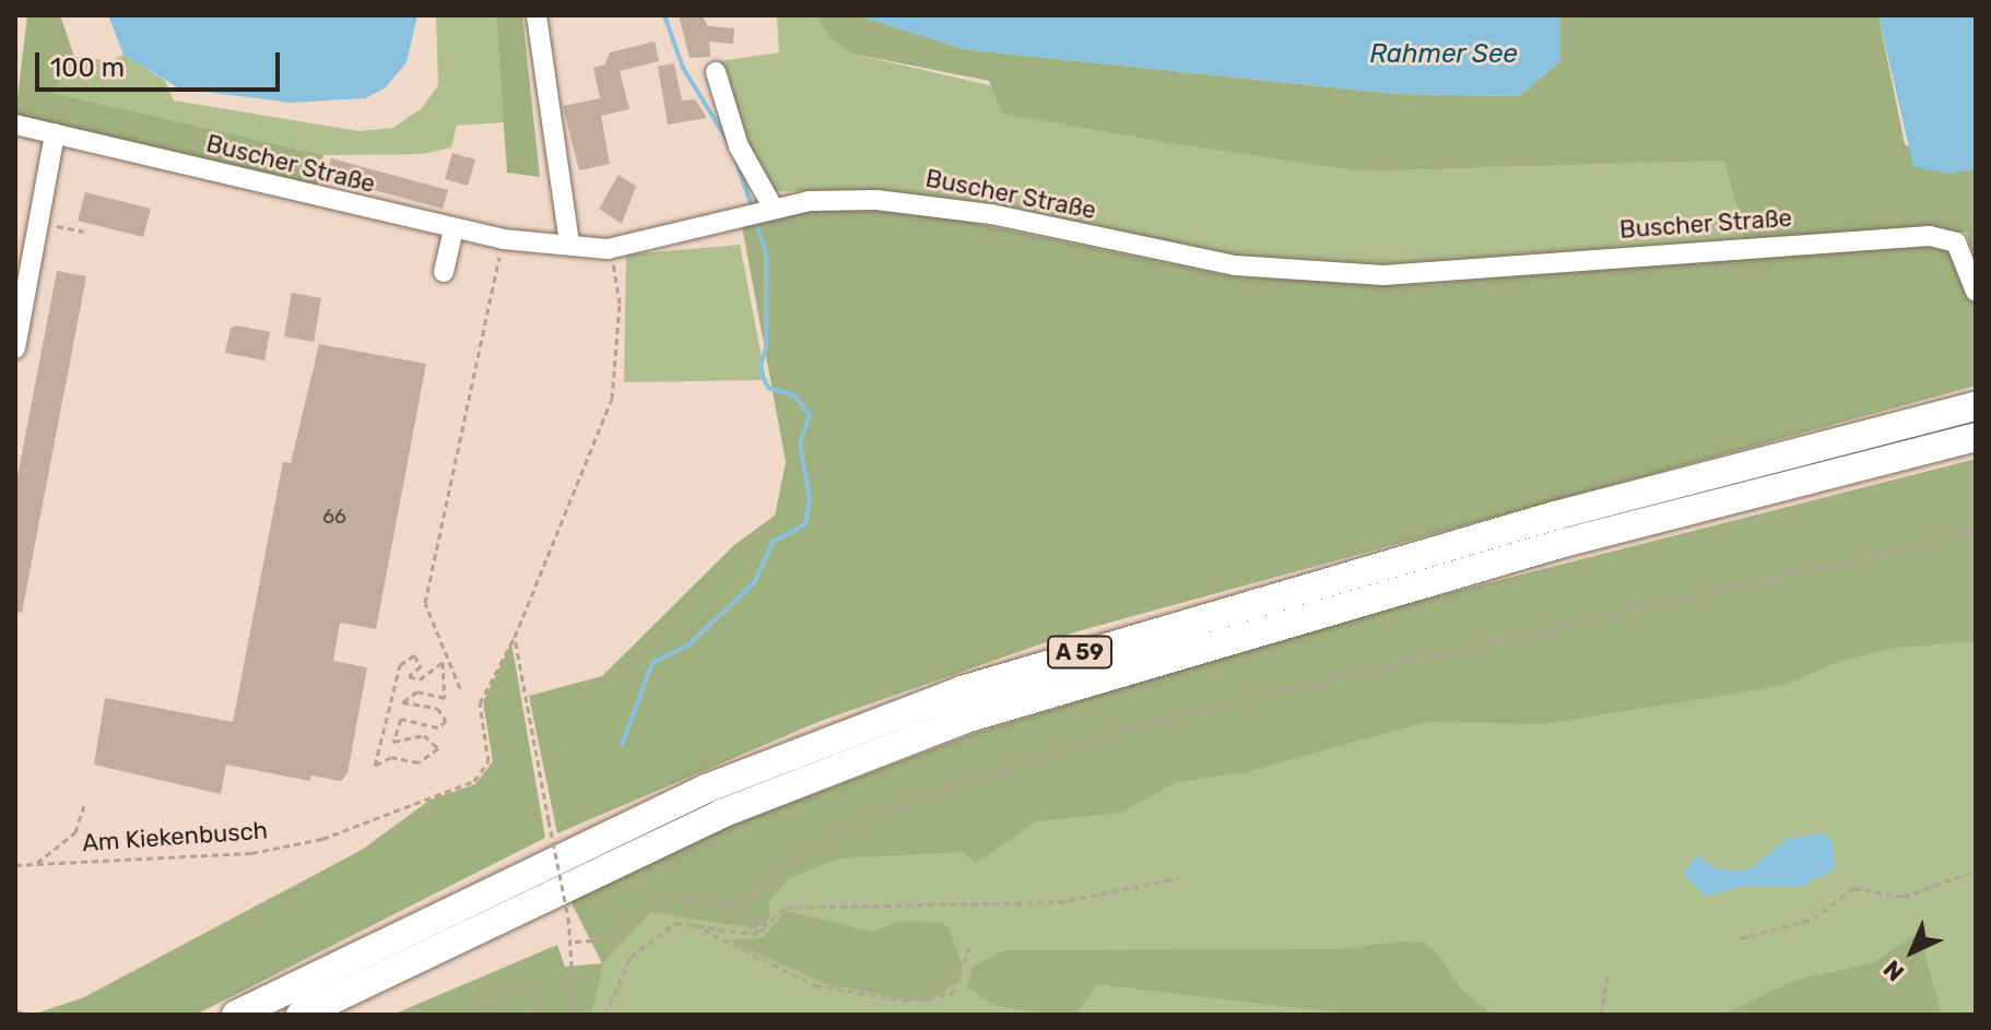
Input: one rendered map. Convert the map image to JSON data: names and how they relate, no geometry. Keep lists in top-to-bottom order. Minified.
{"streets":{"highway":["A 59"],"street":["Buscher Straße"],"path":["Am Kiekenbusch"]},"crossings":[["Buscher Straße","Am Kiekenbusch"]],"water":["Rahmer See"],"house_numbers":["66"],"scale_bar":"100 m","north":"bottom left"}
